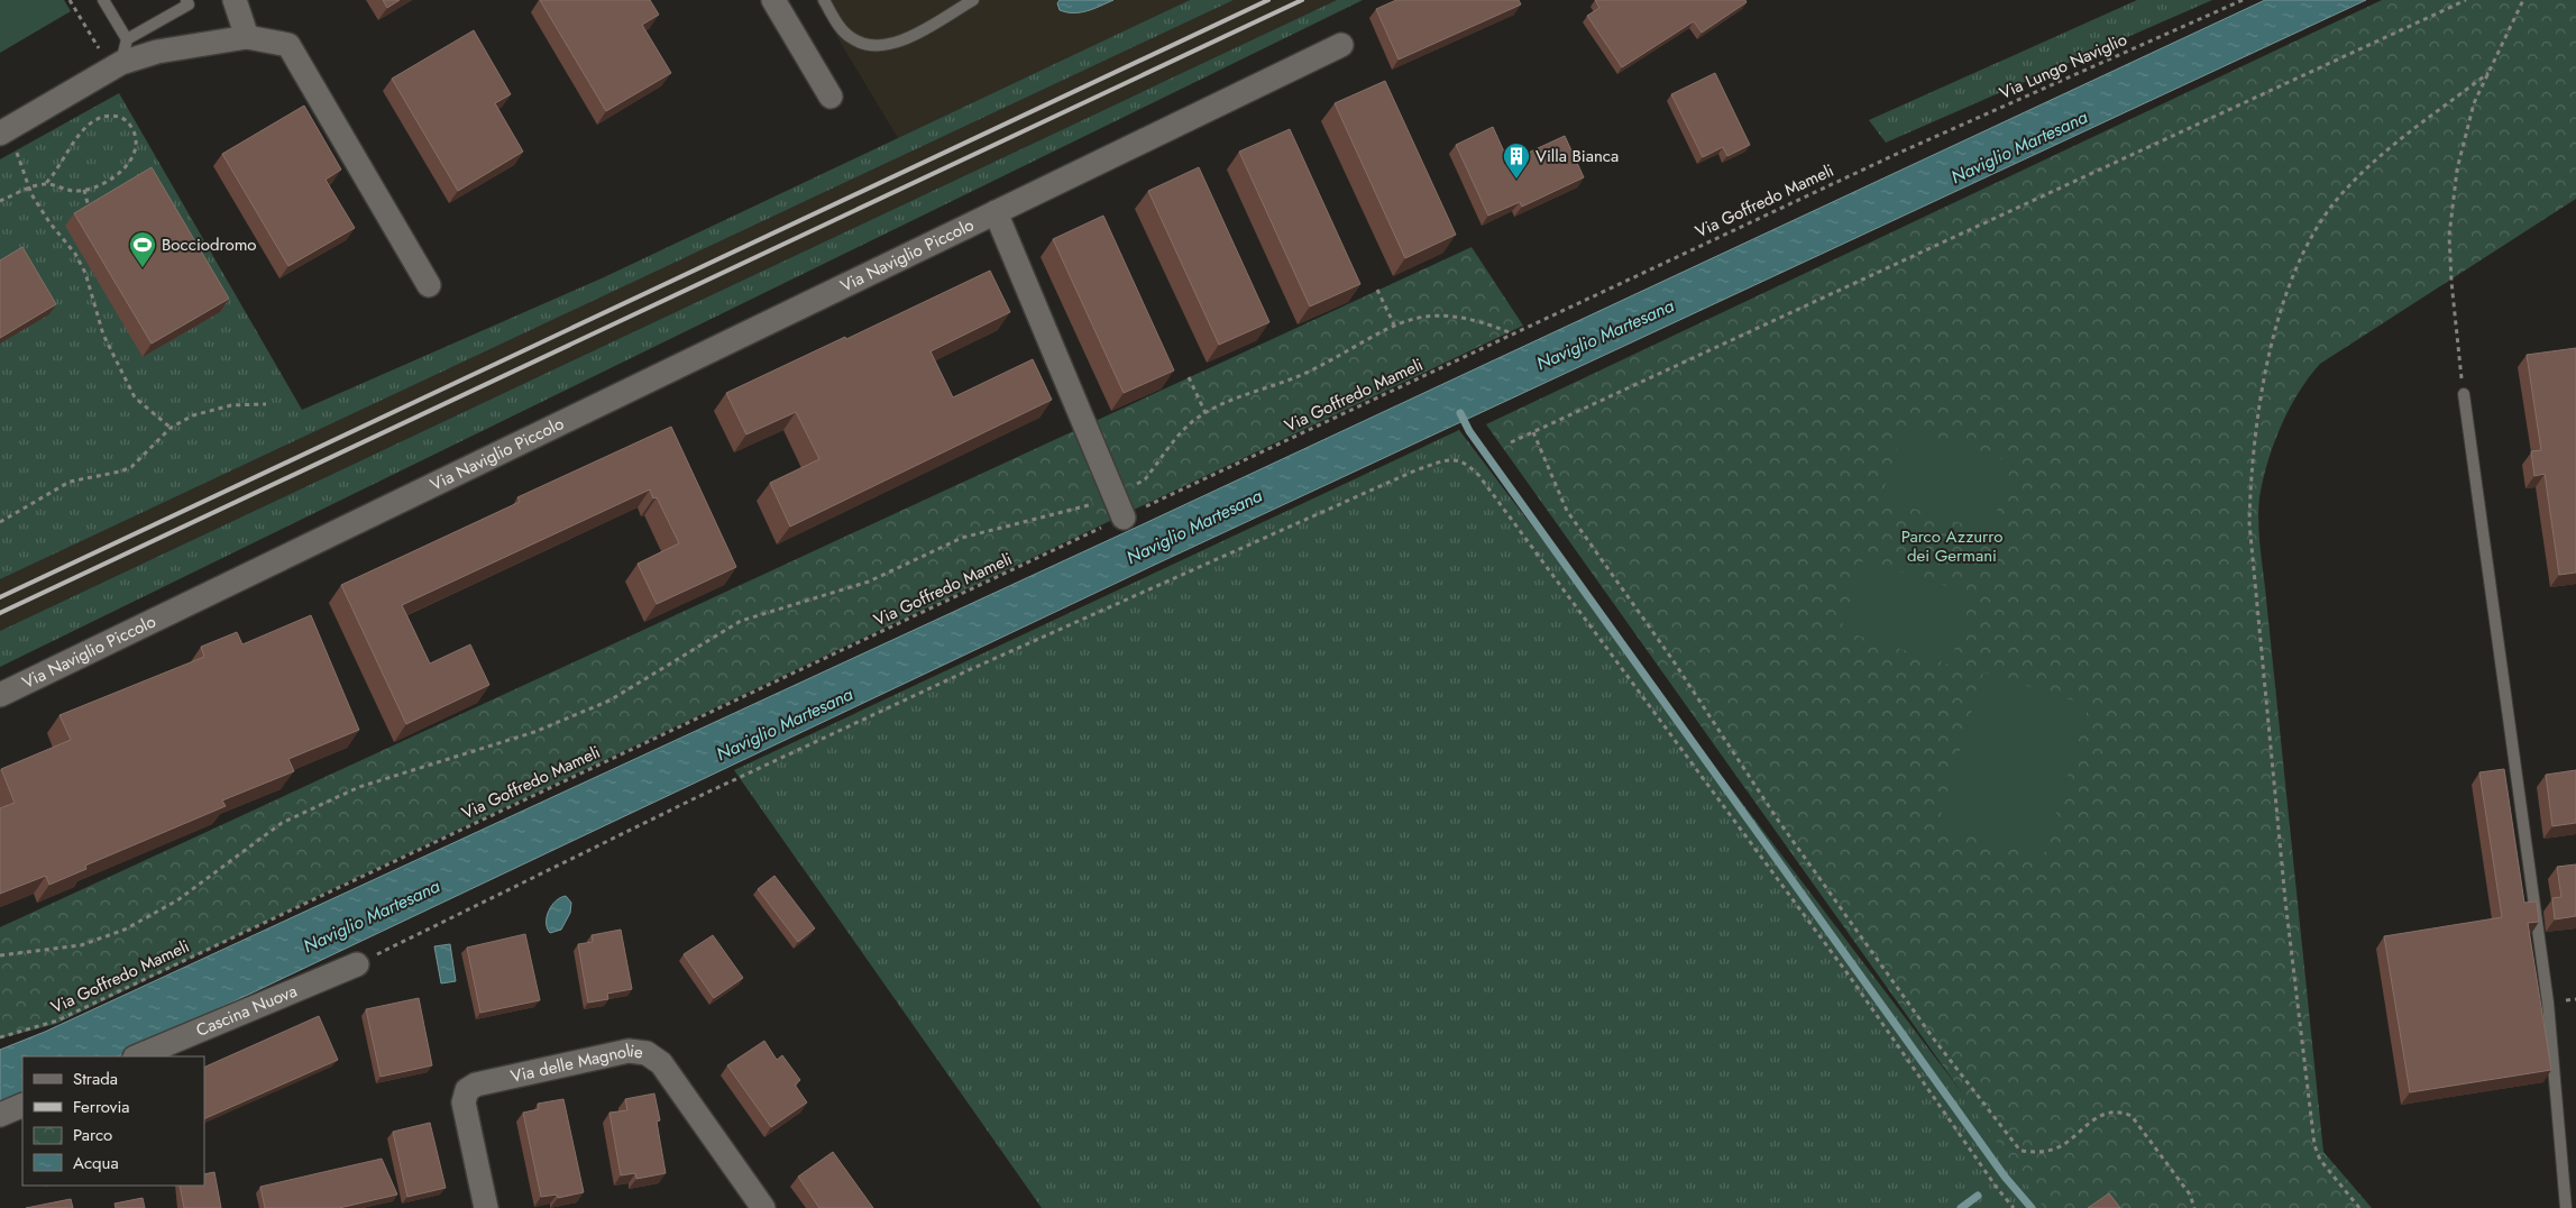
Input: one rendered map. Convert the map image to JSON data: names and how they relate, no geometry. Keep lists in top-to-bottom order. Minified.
{"streets":{"street":["Via Naviglio Piccolo","Cascina Nuova","Via delle Magnolie"],"path":["Via Lungo Naviglio","Via Goffredo Mameli"]},"crossings":[["Via Lungo Naviglio","Via Goffredo Mameli"],["Via Goffredo Mameli","Via Naviglio Piccolo"]],"water":["Naviglio Martesana"],"parks":["Parco Azzurro dei Germani"],"places":{"building":["Villa Bianca"],"sports":["Bocciodromo"]},"legend":["Strada","Ferrovia","Parco","Acqua"]}
